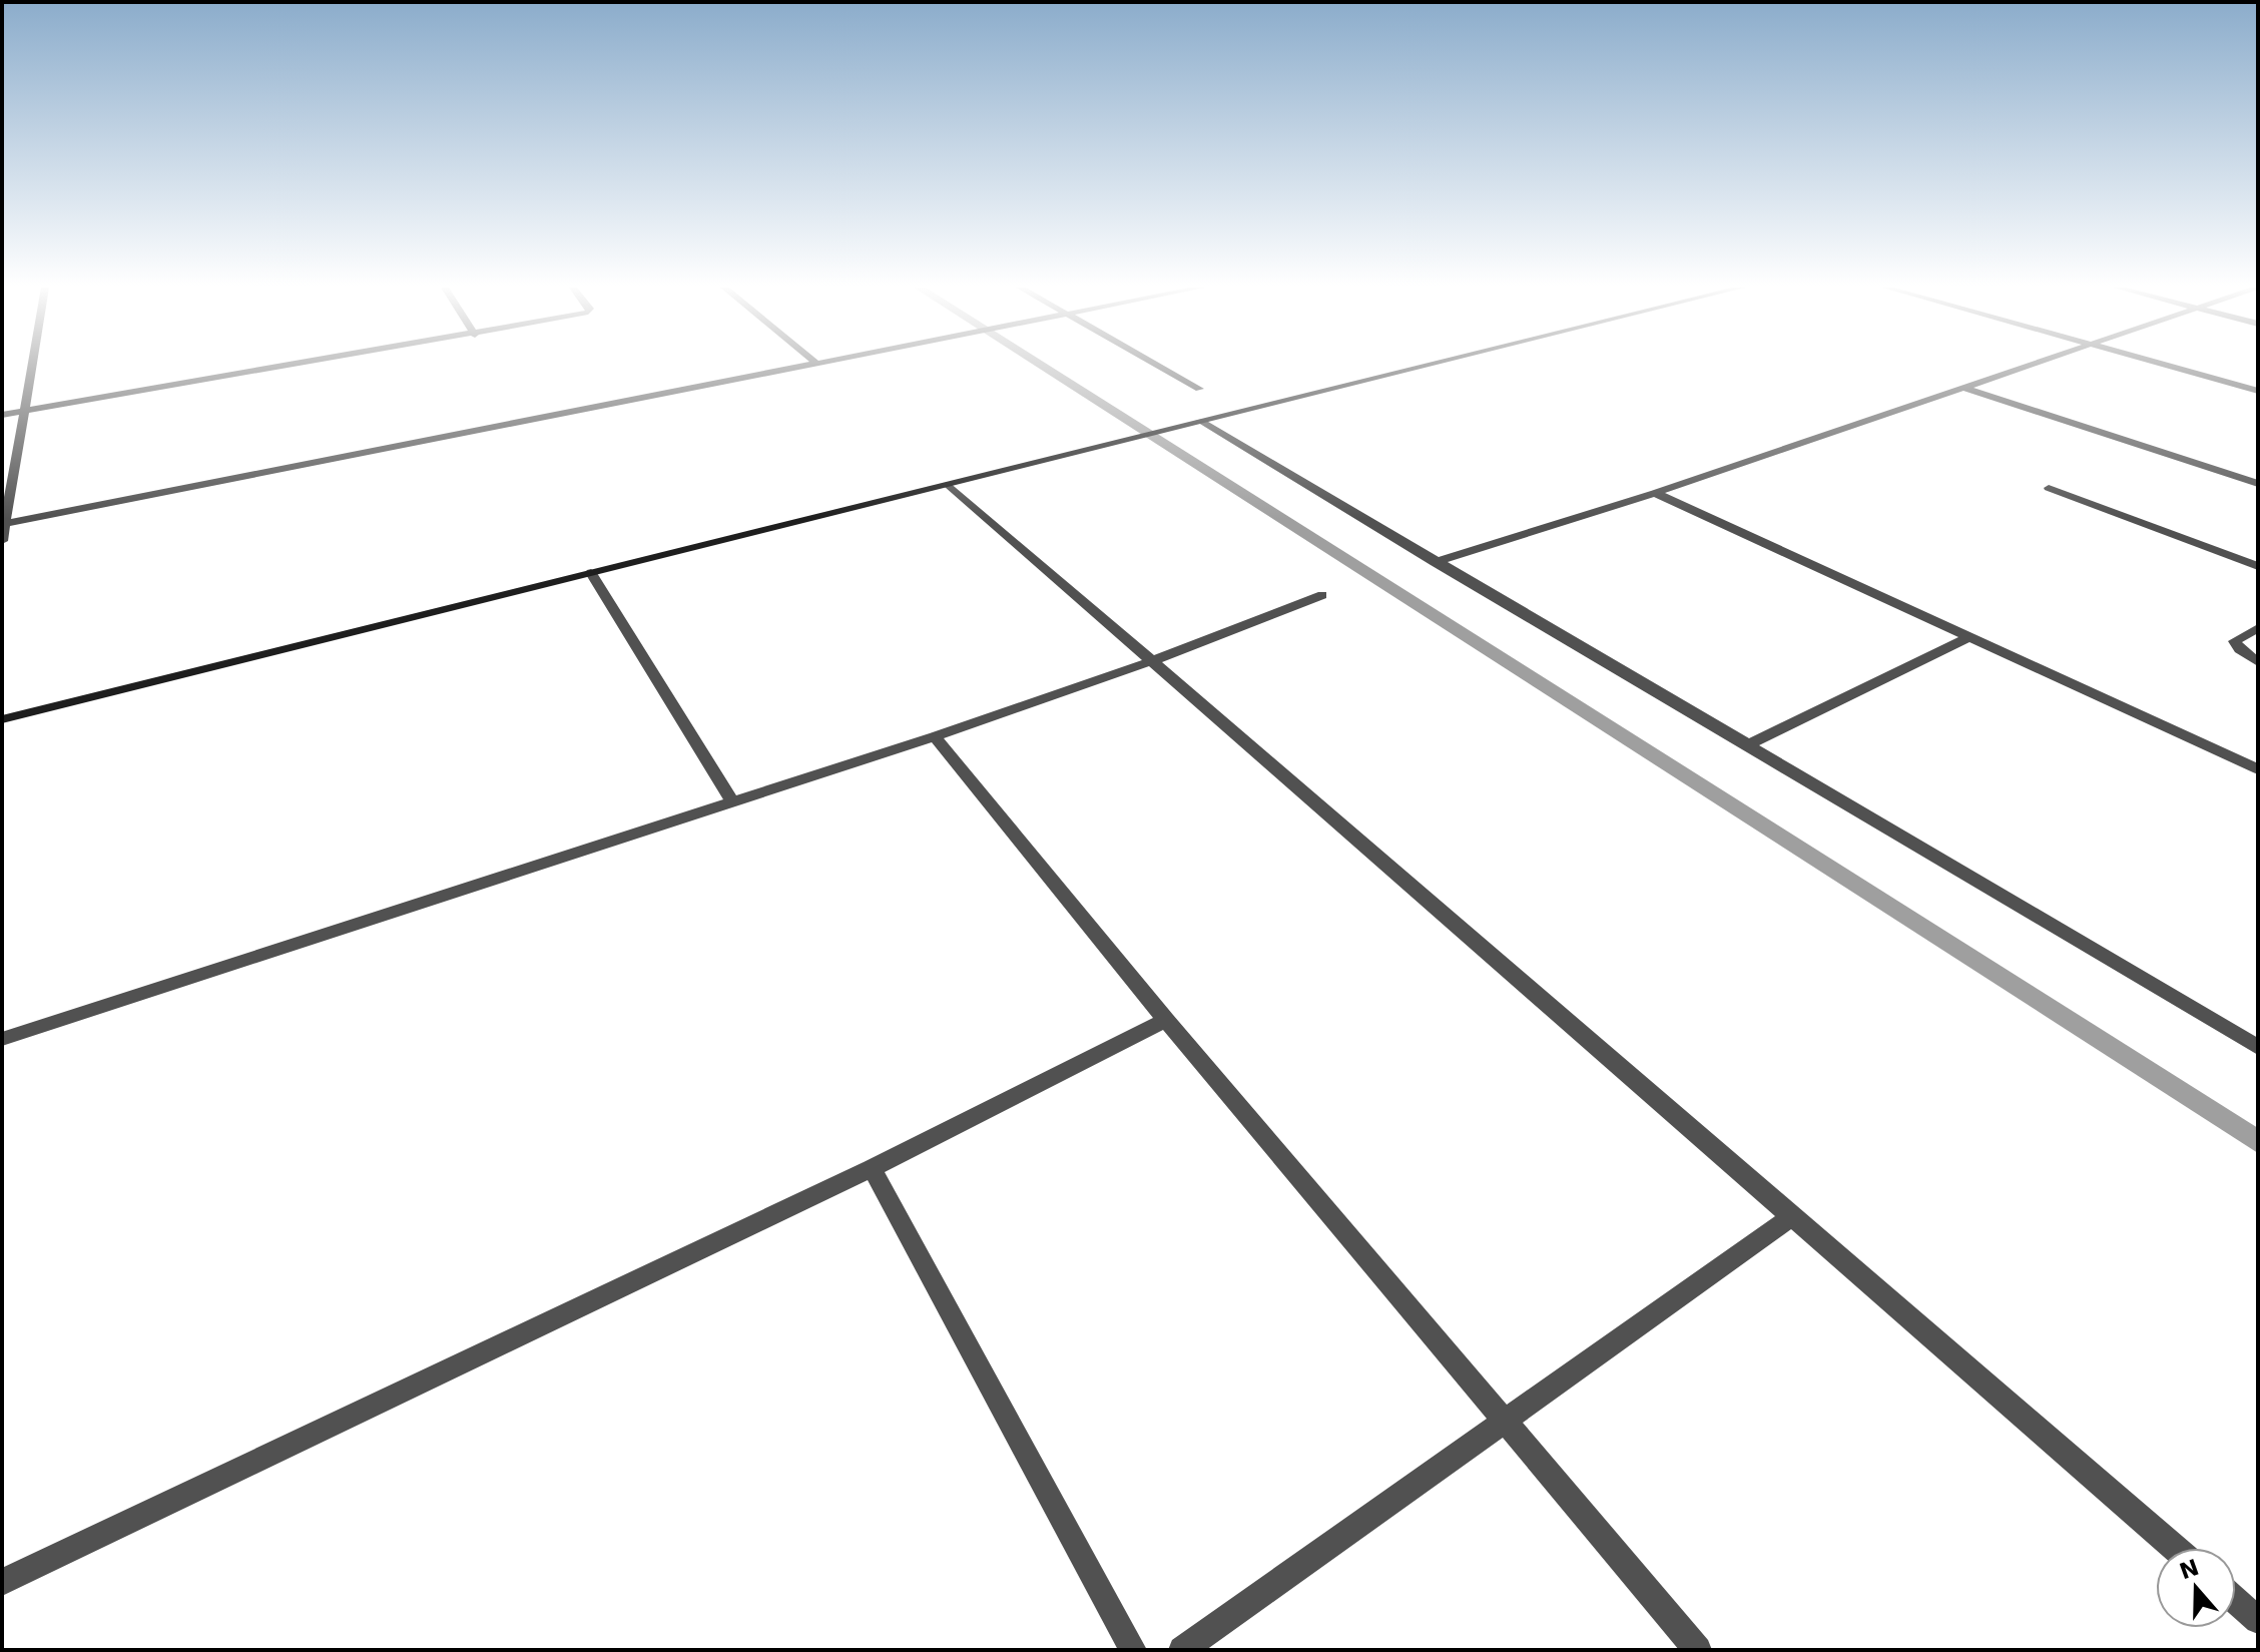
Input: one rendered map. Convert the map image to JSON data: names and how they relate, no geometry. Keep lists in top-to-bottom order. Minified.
{"north":"top"}
